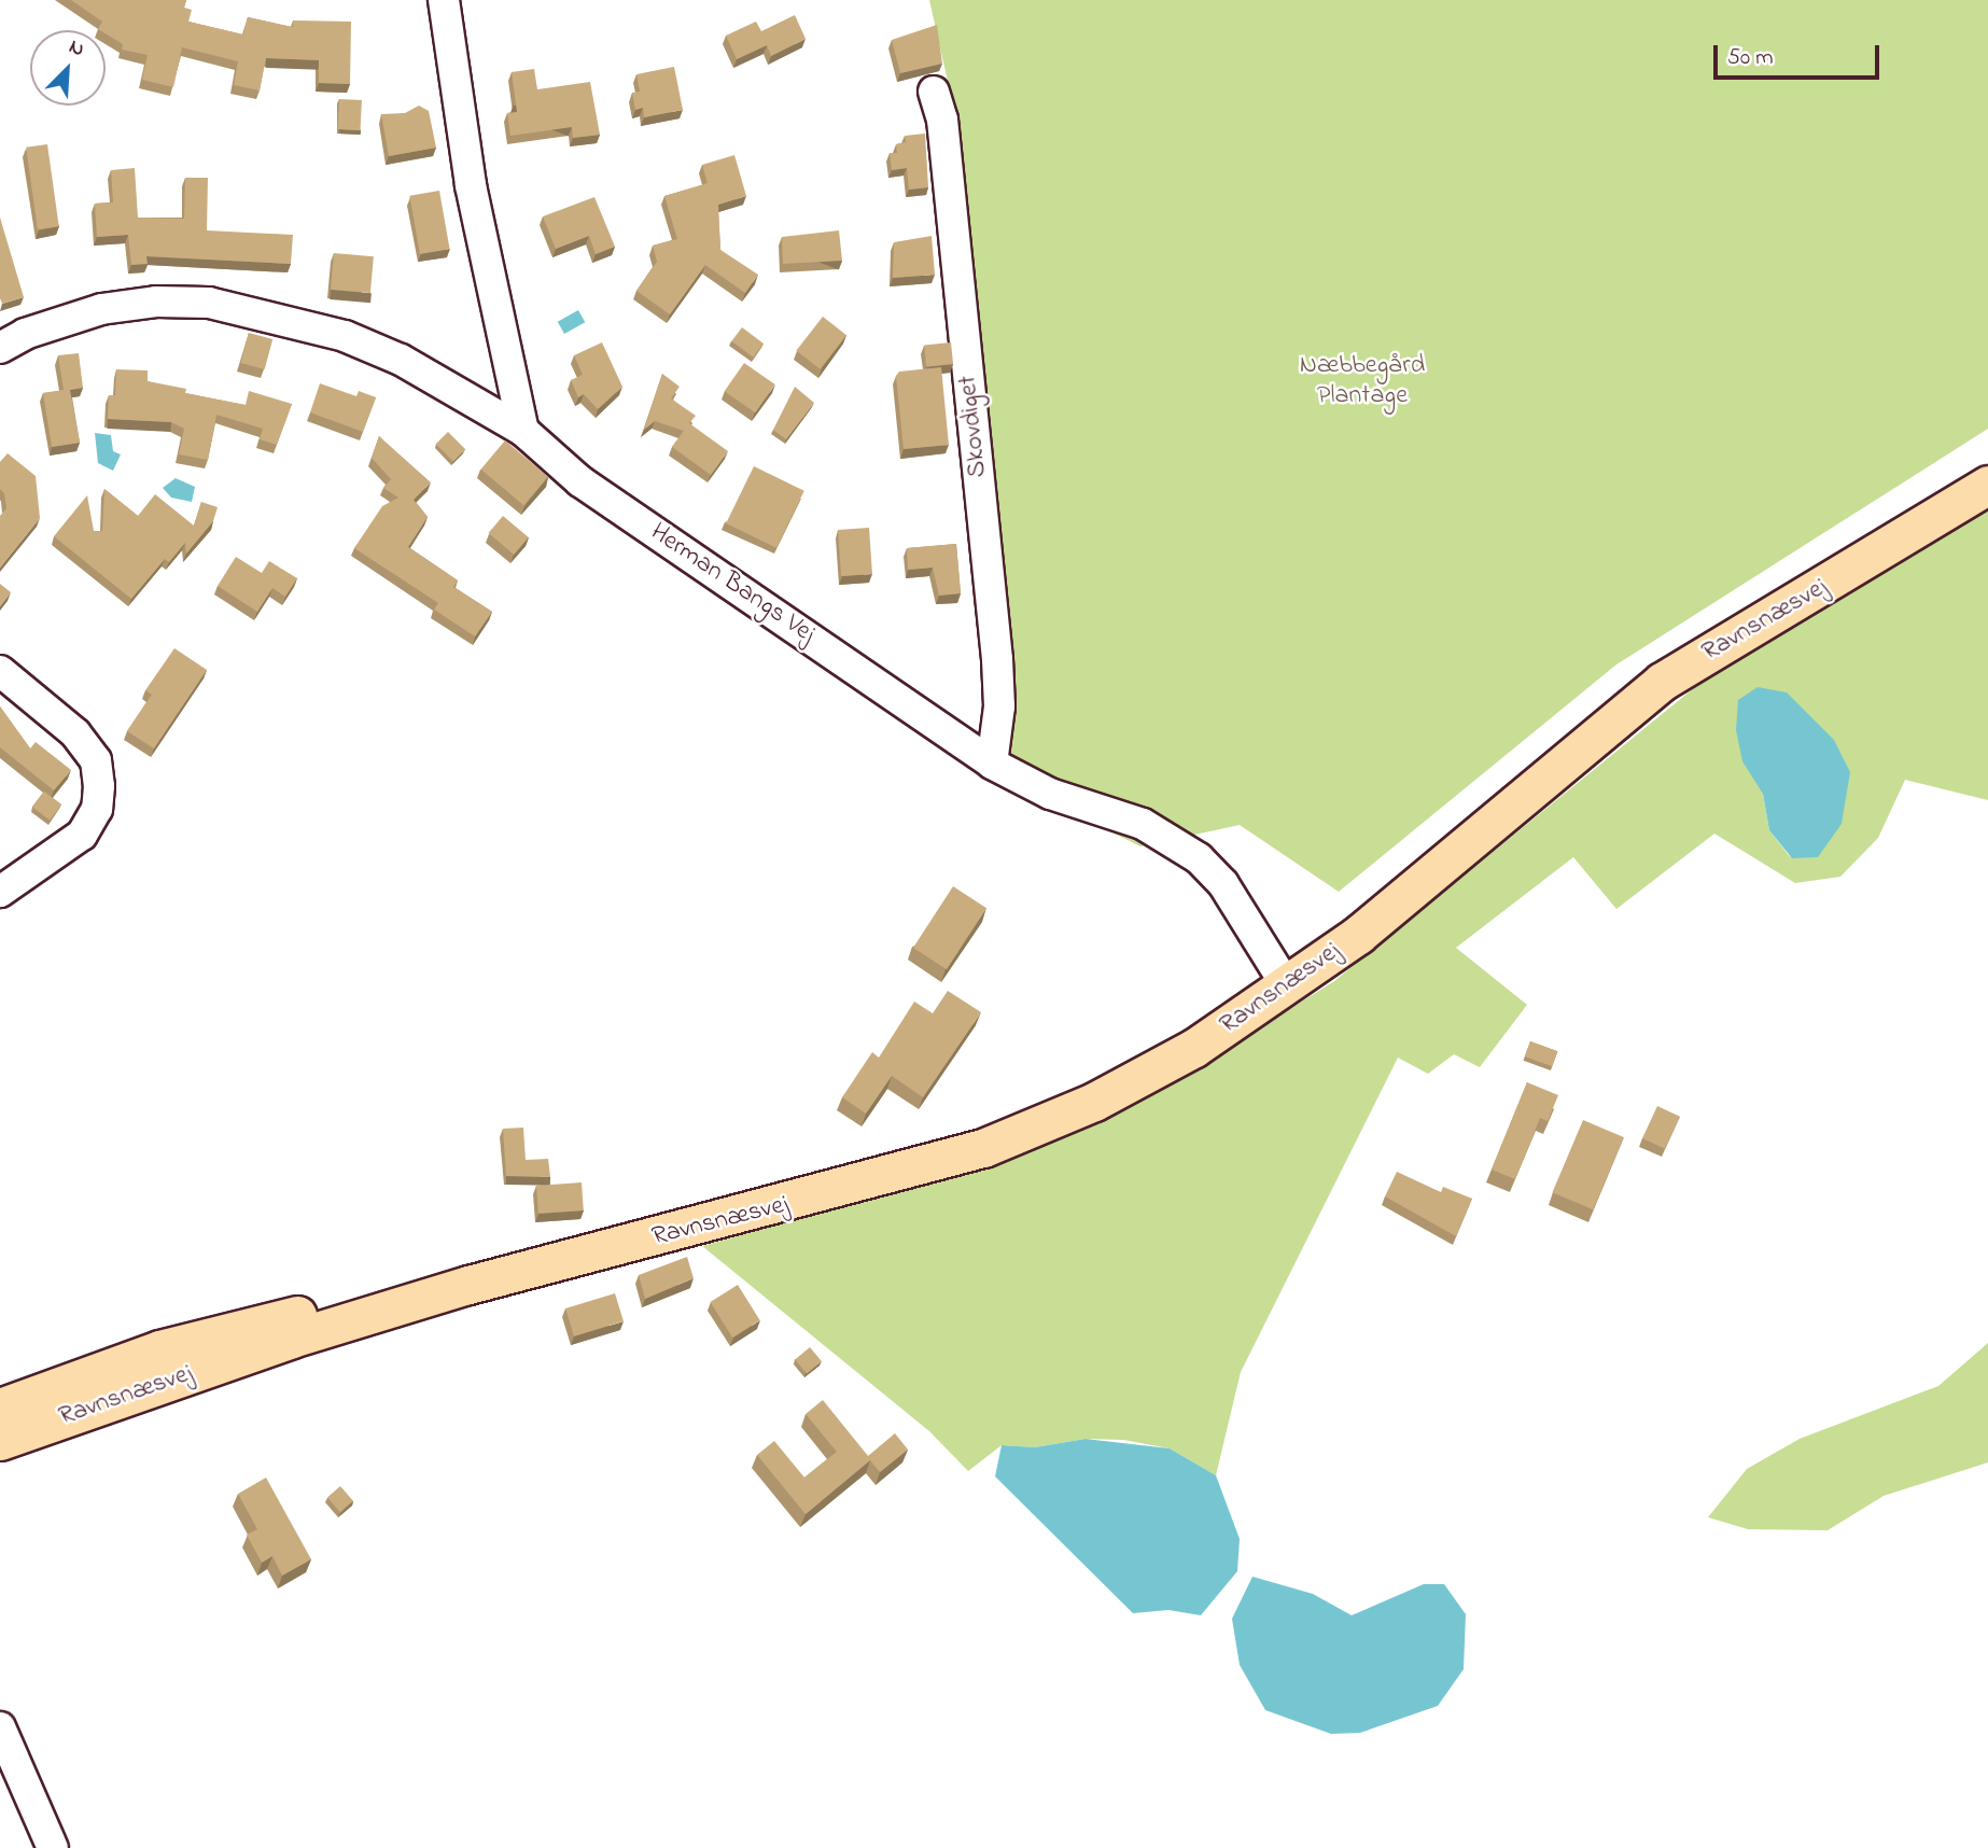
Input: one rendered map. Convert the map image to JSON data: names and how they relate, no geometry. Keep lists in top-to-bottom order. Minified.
{"streets":{"main road":["Ravnsnæsvej"],"street":["Skovdiget","Herman Bangs Vej"]},"crossings":[["Skovdiget","Herman Bangs Vej"],["Herman Bangs Vej","Ravnsnæsvej"]],"parks":["Næbbegård Plantage"],"scale_bar":"50 m","north":"top right"}
